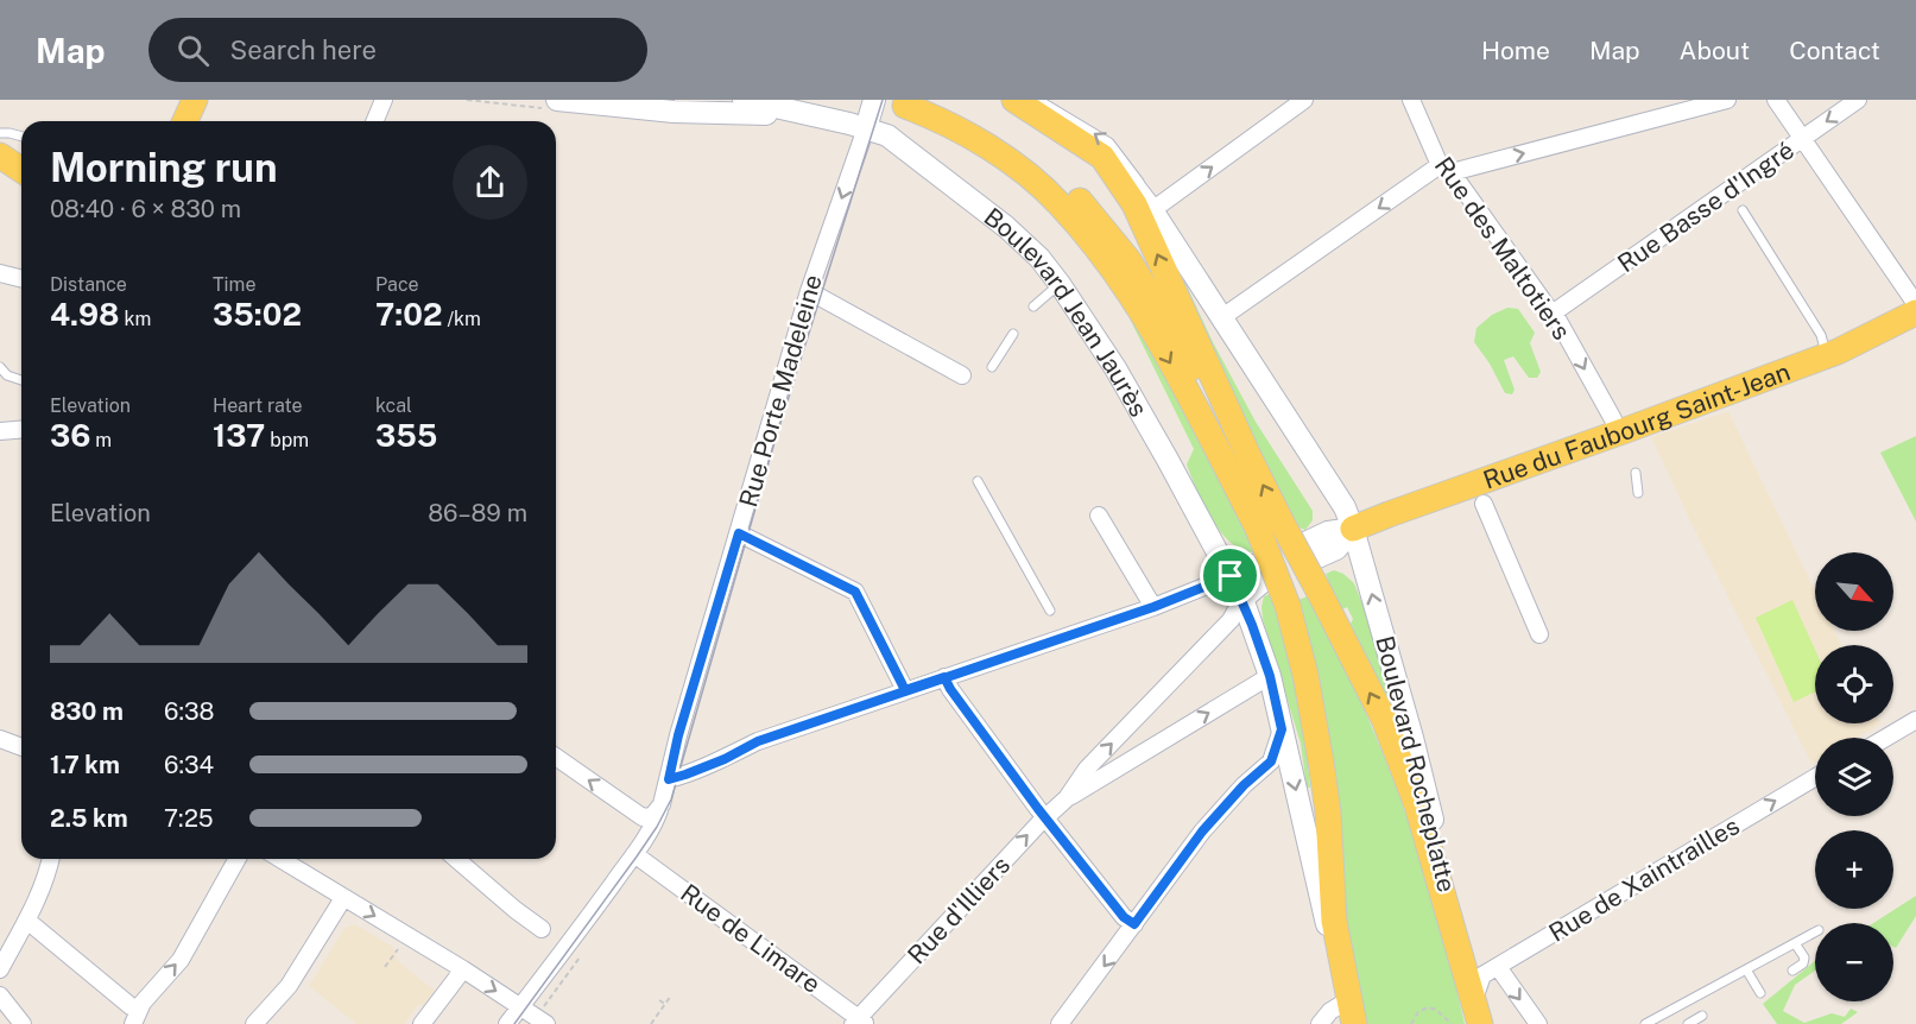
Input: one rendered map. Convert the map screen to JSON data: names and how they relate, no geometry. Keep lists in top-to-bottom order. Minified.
{"streets":{"main road":["Boulevard Jean Jaurès","Rue du Faubourg Saint-Jean","Boulevard Rocheplatte"],"street":["Rue Basse d'Ingré","Rue des Maltotiers","Rue Porte Madeleine","Rue de Xaintrailles","Rue d'Illiers","Rue de Limare"]},"crossings":[["Rue Basse d'Ingré","Rue des Maltotiers"],["Rue des Maltotiers","Rue du Faubourg Saint-Jean"],["Boulevard Jean Jaurès","Rue Porte Madeleine"],["Boulevard Jean Jaurès","Rue d'Illiers"],["Rue Porte Madeleine","Rue de Limare"],["Rue du Faubourg Saint-Jean","Boulevard Rocheplatte"],["Boulevard Rocheplatte","Rue de Xaintrailles"],["Rue d'Illiers","Rue de Limare"]],"one_way":["Rue des Maltotiers","Rue de Xaintrailles"],"north":"bottom right","page":{"header":"Map","search":"Search here","nav":["Home","Map","About","Contact"],"heading":["Morning run","08:40 · 6 × 830 m"],"stats":[["Distance","4.98 km"],["Time","35:02"],["Pace","7:02 /km"],["Elevation","36 m"],["Heart rate","137 bpm"],["kcal","355"]],"chart":["Elevation","86–89 m"],"map_buttons":["+","−"],"list":[{"name":"830 m","note":"6:38"},{"name":"1.7 km","note":"6:34"},{"name":"2.5 km","note":"7:25"}]}}
